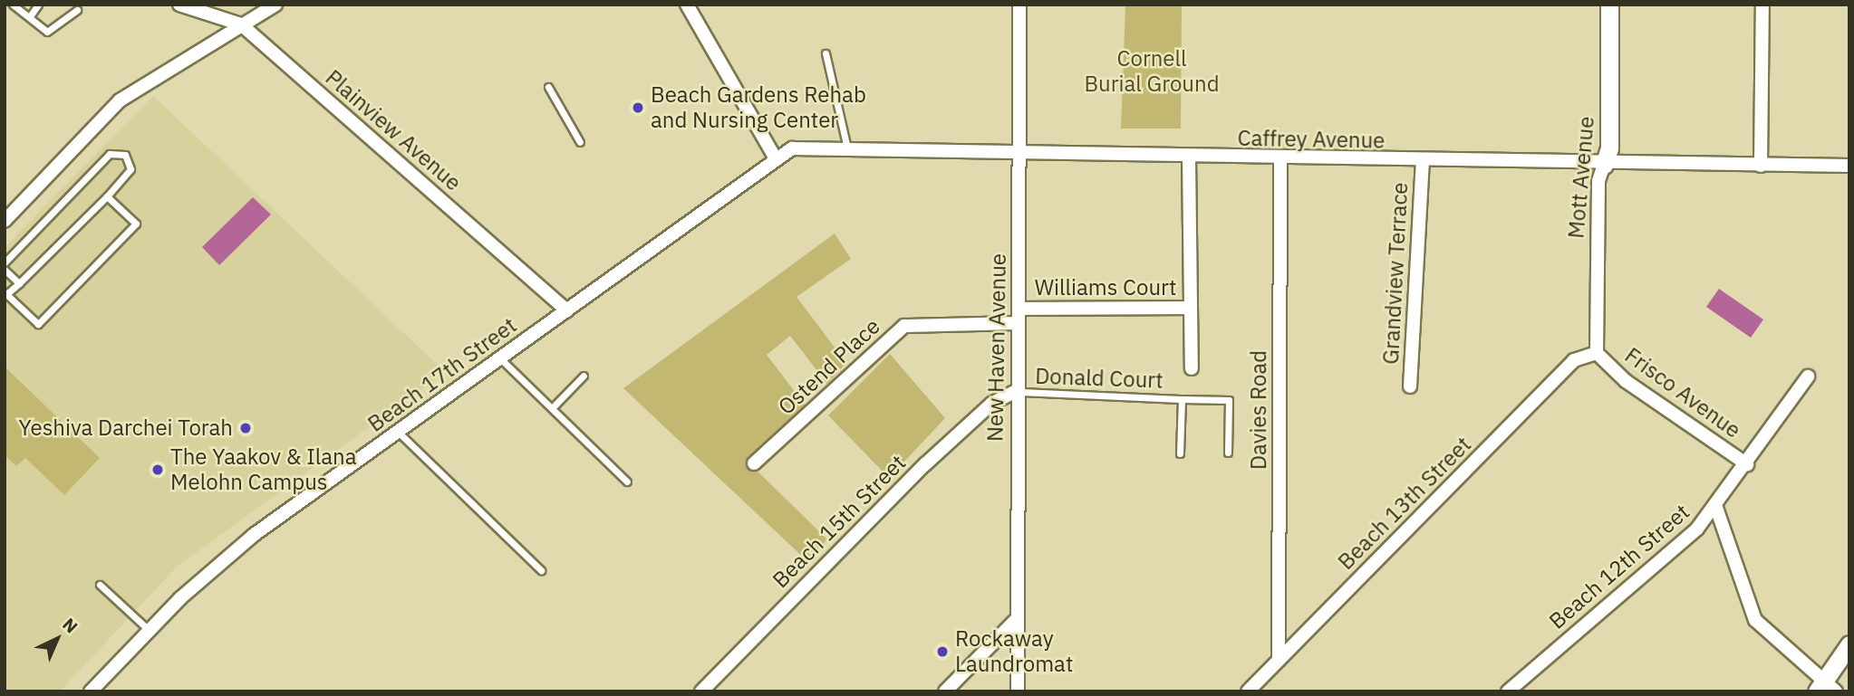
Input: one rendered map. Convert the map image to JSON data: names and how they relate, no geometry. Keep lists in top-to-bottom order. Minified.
{"streets":{"street":["Plainview Avenue","Caffrey Avenue","Mott Avenue","Grandview Terrace","Williams Court","New Haven Avenue","Ostend Place","Beach 17th Street","Frisco Avenue","Davies Road","Beach 13th Street","Beach 15th Street","Beach 12th Street"],"lane":["Donald Court"]},"crossings":[["Plainview Avenue","Beach 17th Street"],["Caffrey Avenue","Mott Avenue"],["Caffrey Avenue","Grandview Terrace"],["Caffrey Avenue","Williams Court"],["Caffrey Avenue","New Haven Avenue"],["Caffrey Avenue","Beach 17th Street"],["Caffrey Avenue","Davies Road"],["Mott Avenue","Frisco Avenue"],["Mott Avenue","Beach 13th Street"],["Williams Court","New Haven Avenue"],["New Haven Avenue","Ostend Place"],["New Haven Avenue","Donald Court"],["New Haven Avenue","Beach 15th Street"],["Donald Court","Beach 15th Street"],["Frisco Avenue","Beach 13th Street"],["Frisco Avenue","Beach 12th Street"],["Davies Road","Beach 13th Street"]],"parks":["Cornell Burial Ground"],"places":["Beach Gardens Rehab and Nursing Center","Yeshiva Darchei Torah","The Yaakov & Ilana Melohn Campus","Rockaway Laundromat"],"north":"top right"}
